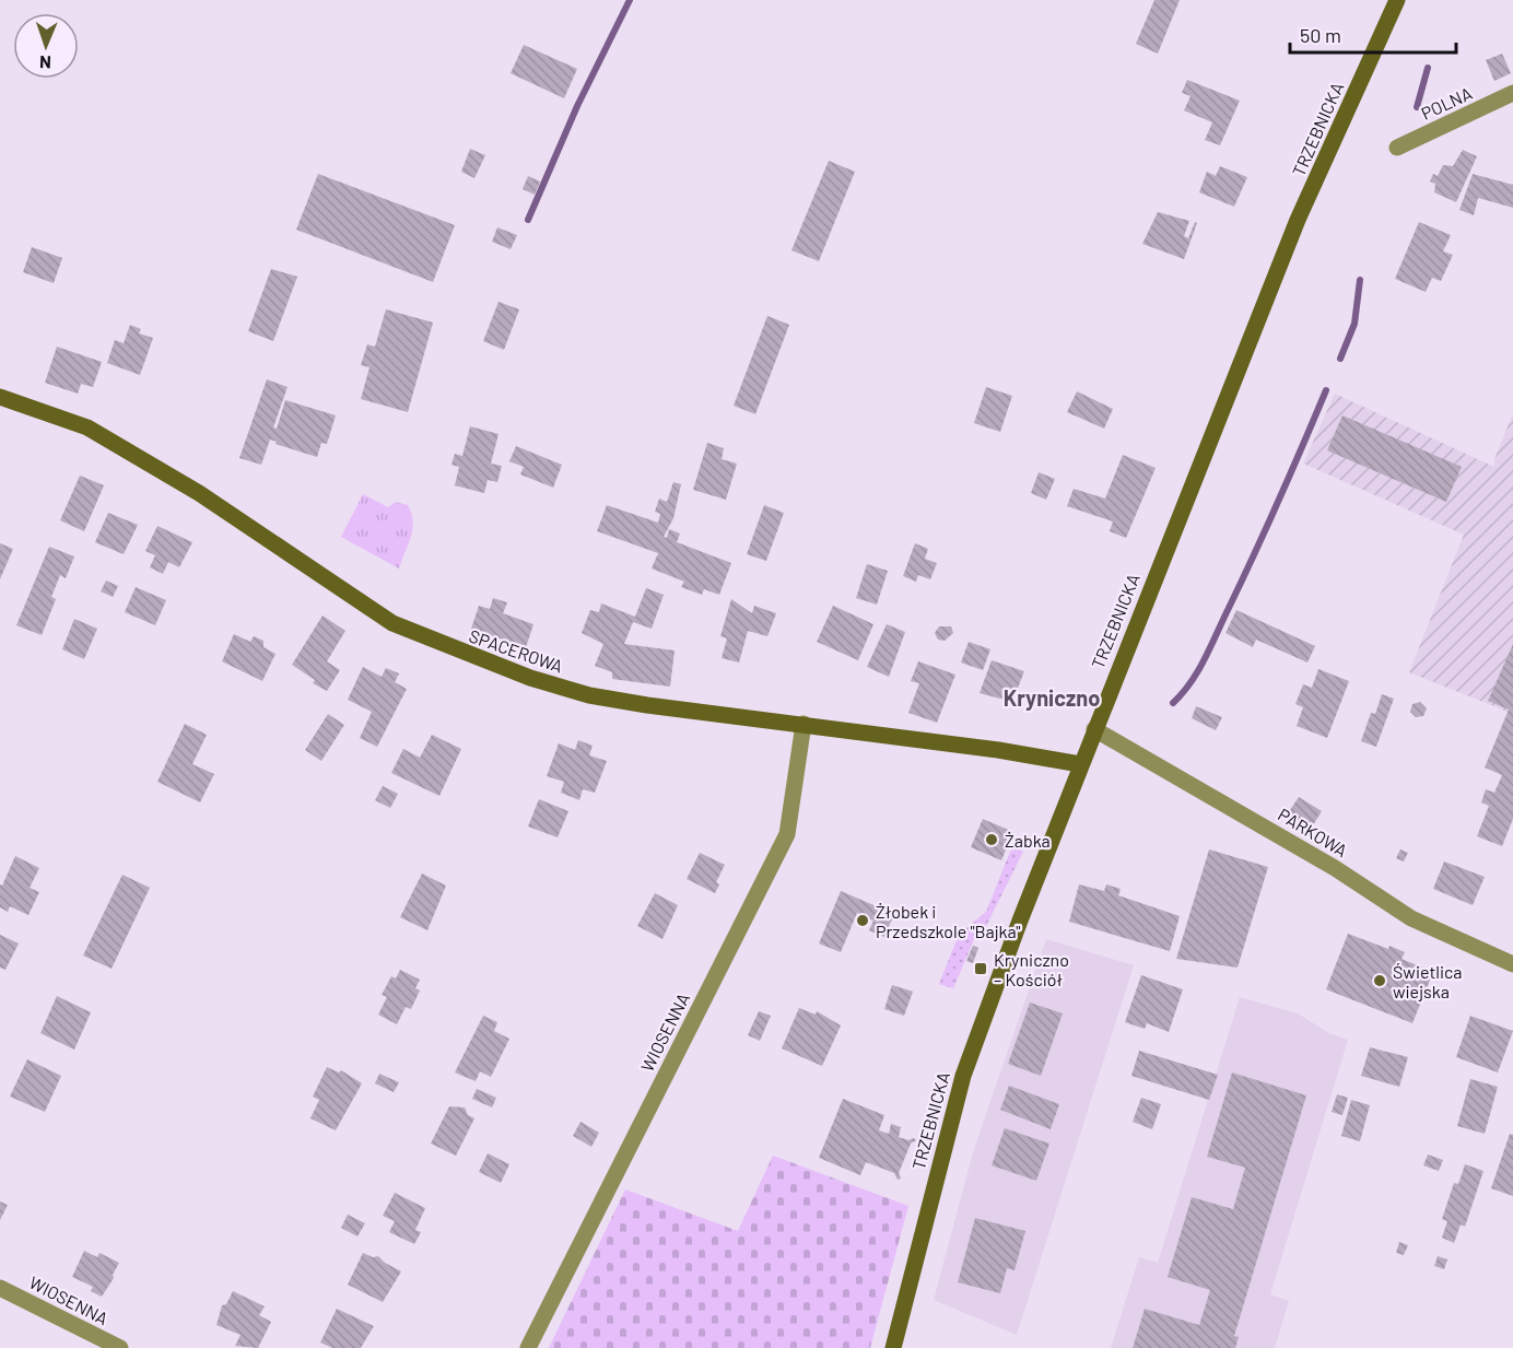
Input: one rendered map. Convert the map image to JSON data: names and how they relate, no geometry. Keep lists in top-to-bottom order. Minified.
{"streets":{"main road":["TRZEBNICKA","SPACEROWA"],"street":["POLNA","PARKOWA","WIOSENNA"]},"crossings":[["TRZEBNICKA","SPACEROWA"],["TRZEBNICKA","PARKOWA"],["SPACEROWA","WIOSENNA"]],"districts":["Kryniczno"],"places":{"other":["Żabka","Żłobek i Przedszkole \"Bajka\"","Świetlica wiejska"],"transit":["Kryniczno – Kościół"]},"scale_bar":"50 m","north":"bottom"}
